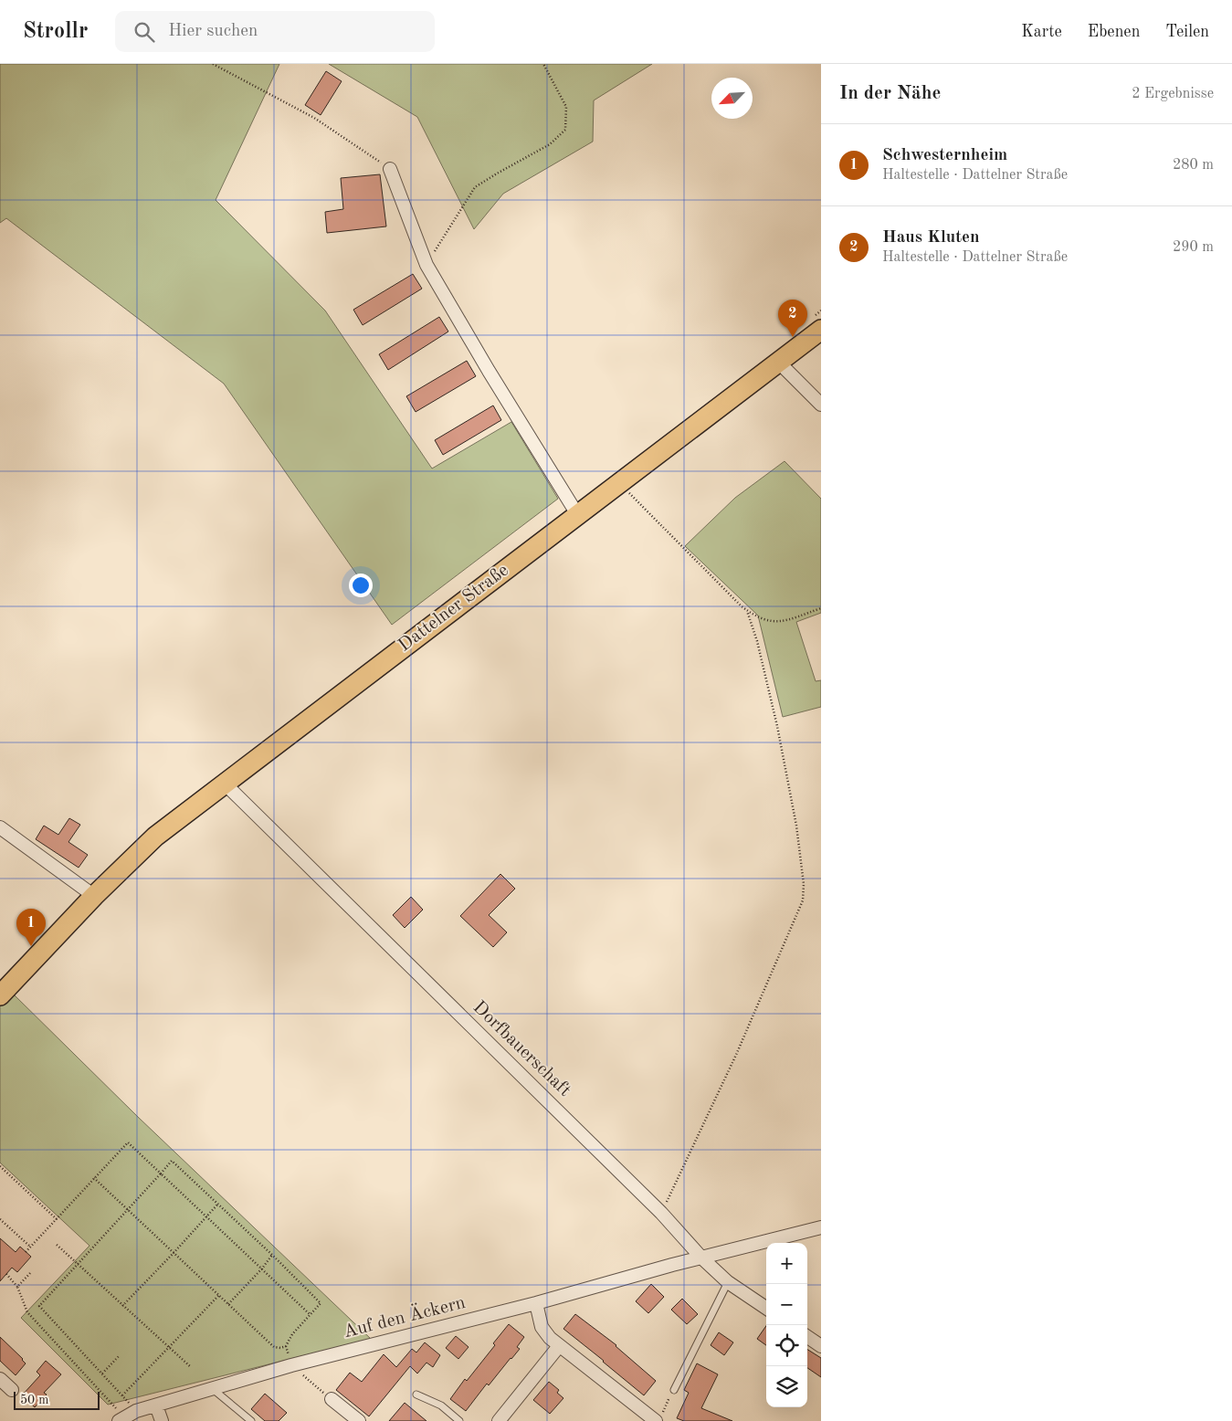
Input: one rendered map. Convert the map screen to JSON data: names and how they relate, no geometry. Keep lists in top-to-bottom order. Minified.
{"streets":{"main road":["Dattelner Straße"],"street":["Dorfbauerschaft","Auf den Äckern"]},"crossings":[["Dattelner Straße","Dorfbauerschaft"],["Dorfbauerschaft","Auf den Äckern"]],"scale_bar":"50 m","north":"bottom left","page":{"header":"Strollr","search":"Hier suchen","nav":["Karte","Ebenen","Teilen"],"heading":["In der Nähe","2 Ergebnisse"],"list":[{"mark":"1","name":"Schwesternheim","note":"Haltestelle · Dattelner Straße","value":"280 m"},{"mark":"2","name":"Haus Kluten","note":"Haltestelle · Dattelner Straße","value":"290 m"}],"pins":["2","1"],"map_buttons":["+","−"],"scale":"50 m"}}
